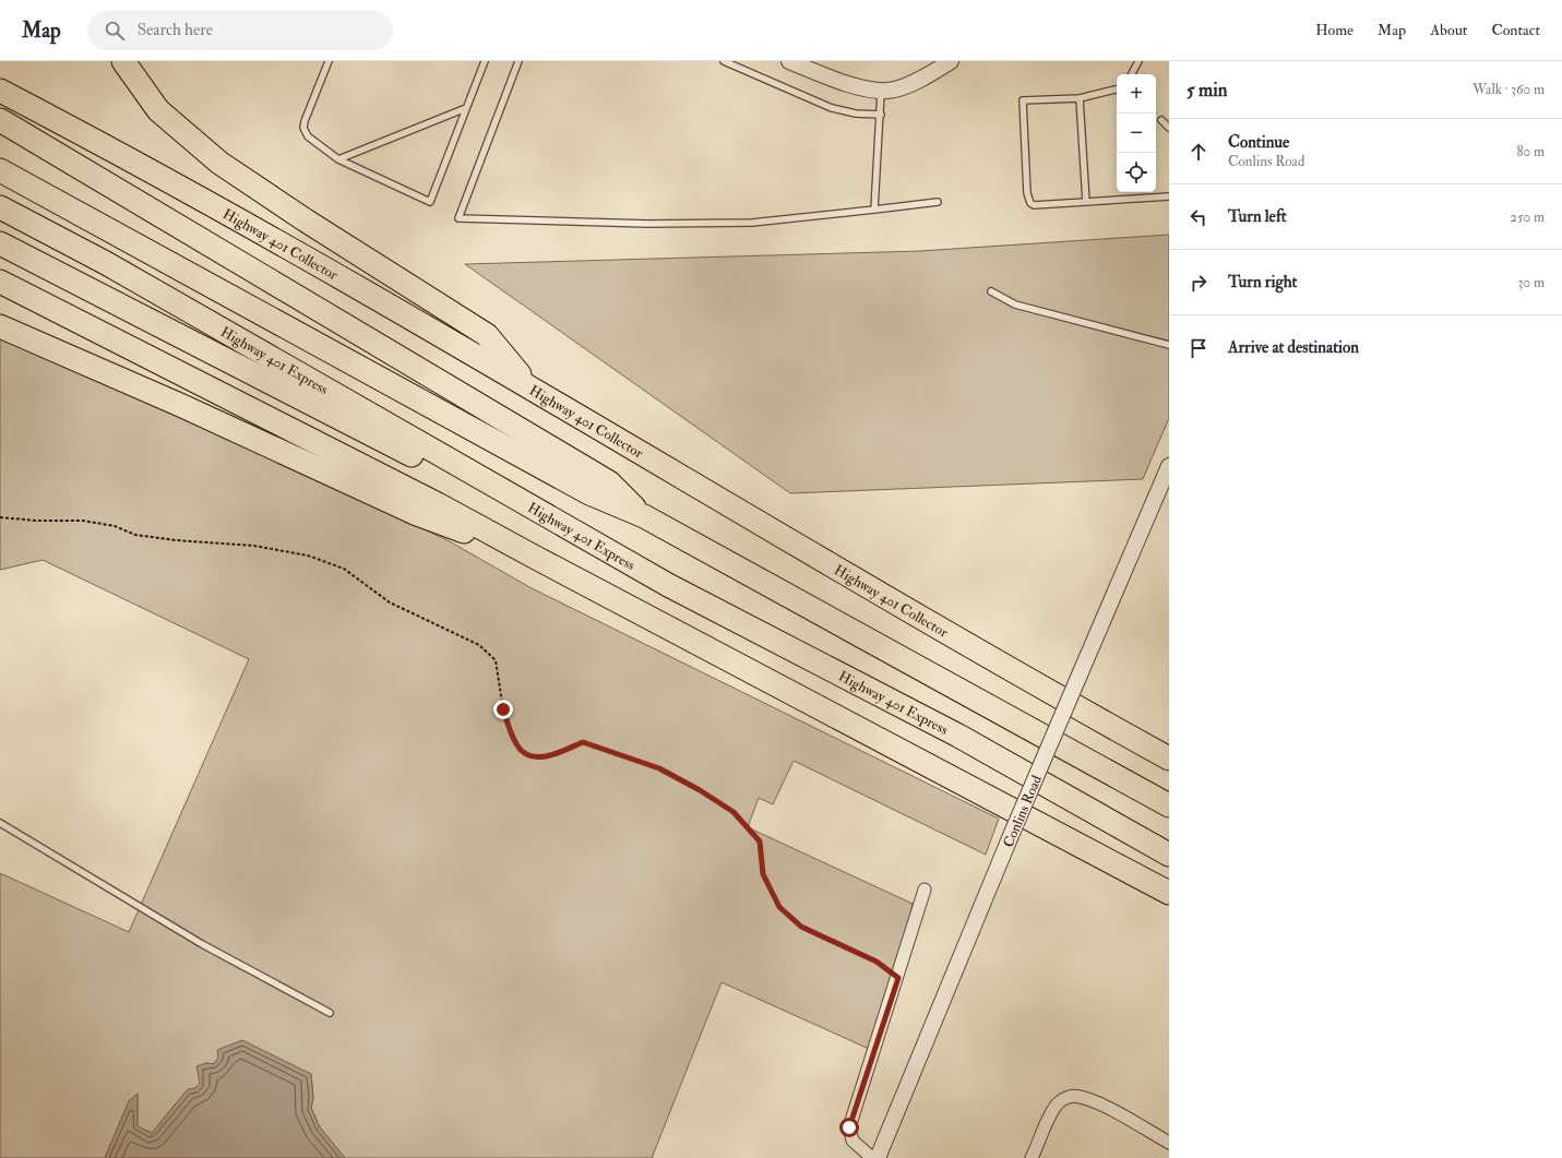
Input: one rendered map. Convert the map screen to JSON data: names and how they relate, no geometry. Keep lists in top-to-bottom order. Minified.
{"streets":{"highway":["Highway 401 Collector","Highway 401 Express"],"street":["Conlins Road"]},"page":{"header":"Map","search":"Search here","nav":["Home","Map","About","Contact"],"heading":["5 min","Walk · 360 m"],"map_buttons":["+","−"],"list":[["Continue","Conlins Road","80 m"],["Turn left","250 m"],["Turn right","30 m"],"Arrive at destination"]}}
